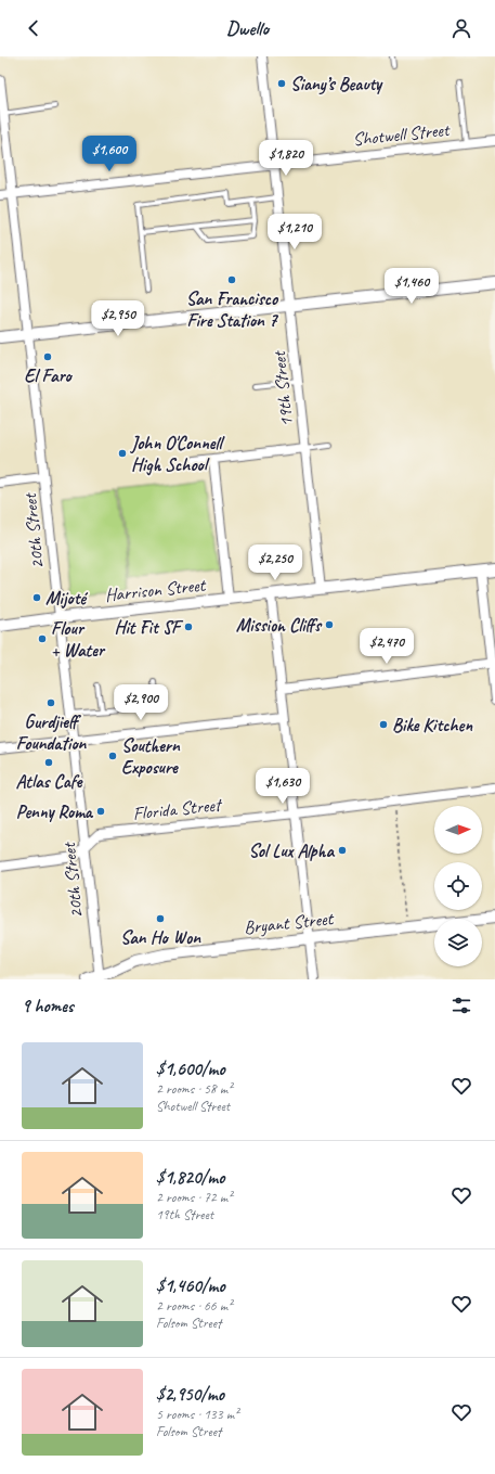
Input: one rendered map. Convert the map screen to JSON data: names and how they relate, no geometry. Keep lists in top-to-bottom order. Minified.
{"streets":{"street":["Shotwell Street","19th Street","20th Street","Harrison Street","Florida Street","Bryant Street"]},"crossings":[["Shotwell Street","19th Street"],["Shotwell Street","20th Street"],["19th Street","Harrison Street"],["20th Street","Harrison Street"],["20th Street","Florida Street"],["20th Street","Bryant Street"]],"places":["Siany’s Beauty","San Francisco Fire Station 7","El Faro","John O'Connell High School","Mijoté","Mission Cliffs","Hit Fit SF","Flour + Water","Gurdjieff Foundation","Bike Kitchen","Southern Exposure","Atlas Cafe","Penny Roma","Sol Lux Alpha","San Ho Won"],"north":"right","page":{"header":"Dwello","price":["$1,600","$1,820","$1,210","$1,460","$2,950","$2,250","$2,470","$2,900","$1,630"],"heading":"9 homes","list":[{"name":"$1,600/mo","note":"2 rooms · 58 m² · Shotwell Street"},{"name":"$1,820/mo","note":"2 rooms · 72 m² · 19th Street"},{"name":"$1,460/mo","note":"2 rooms · 66 m² · Folsom Street"},{"name":"$2,950/mo","note":"5 rooms · 133 m² · Folsom Street"}]}}
